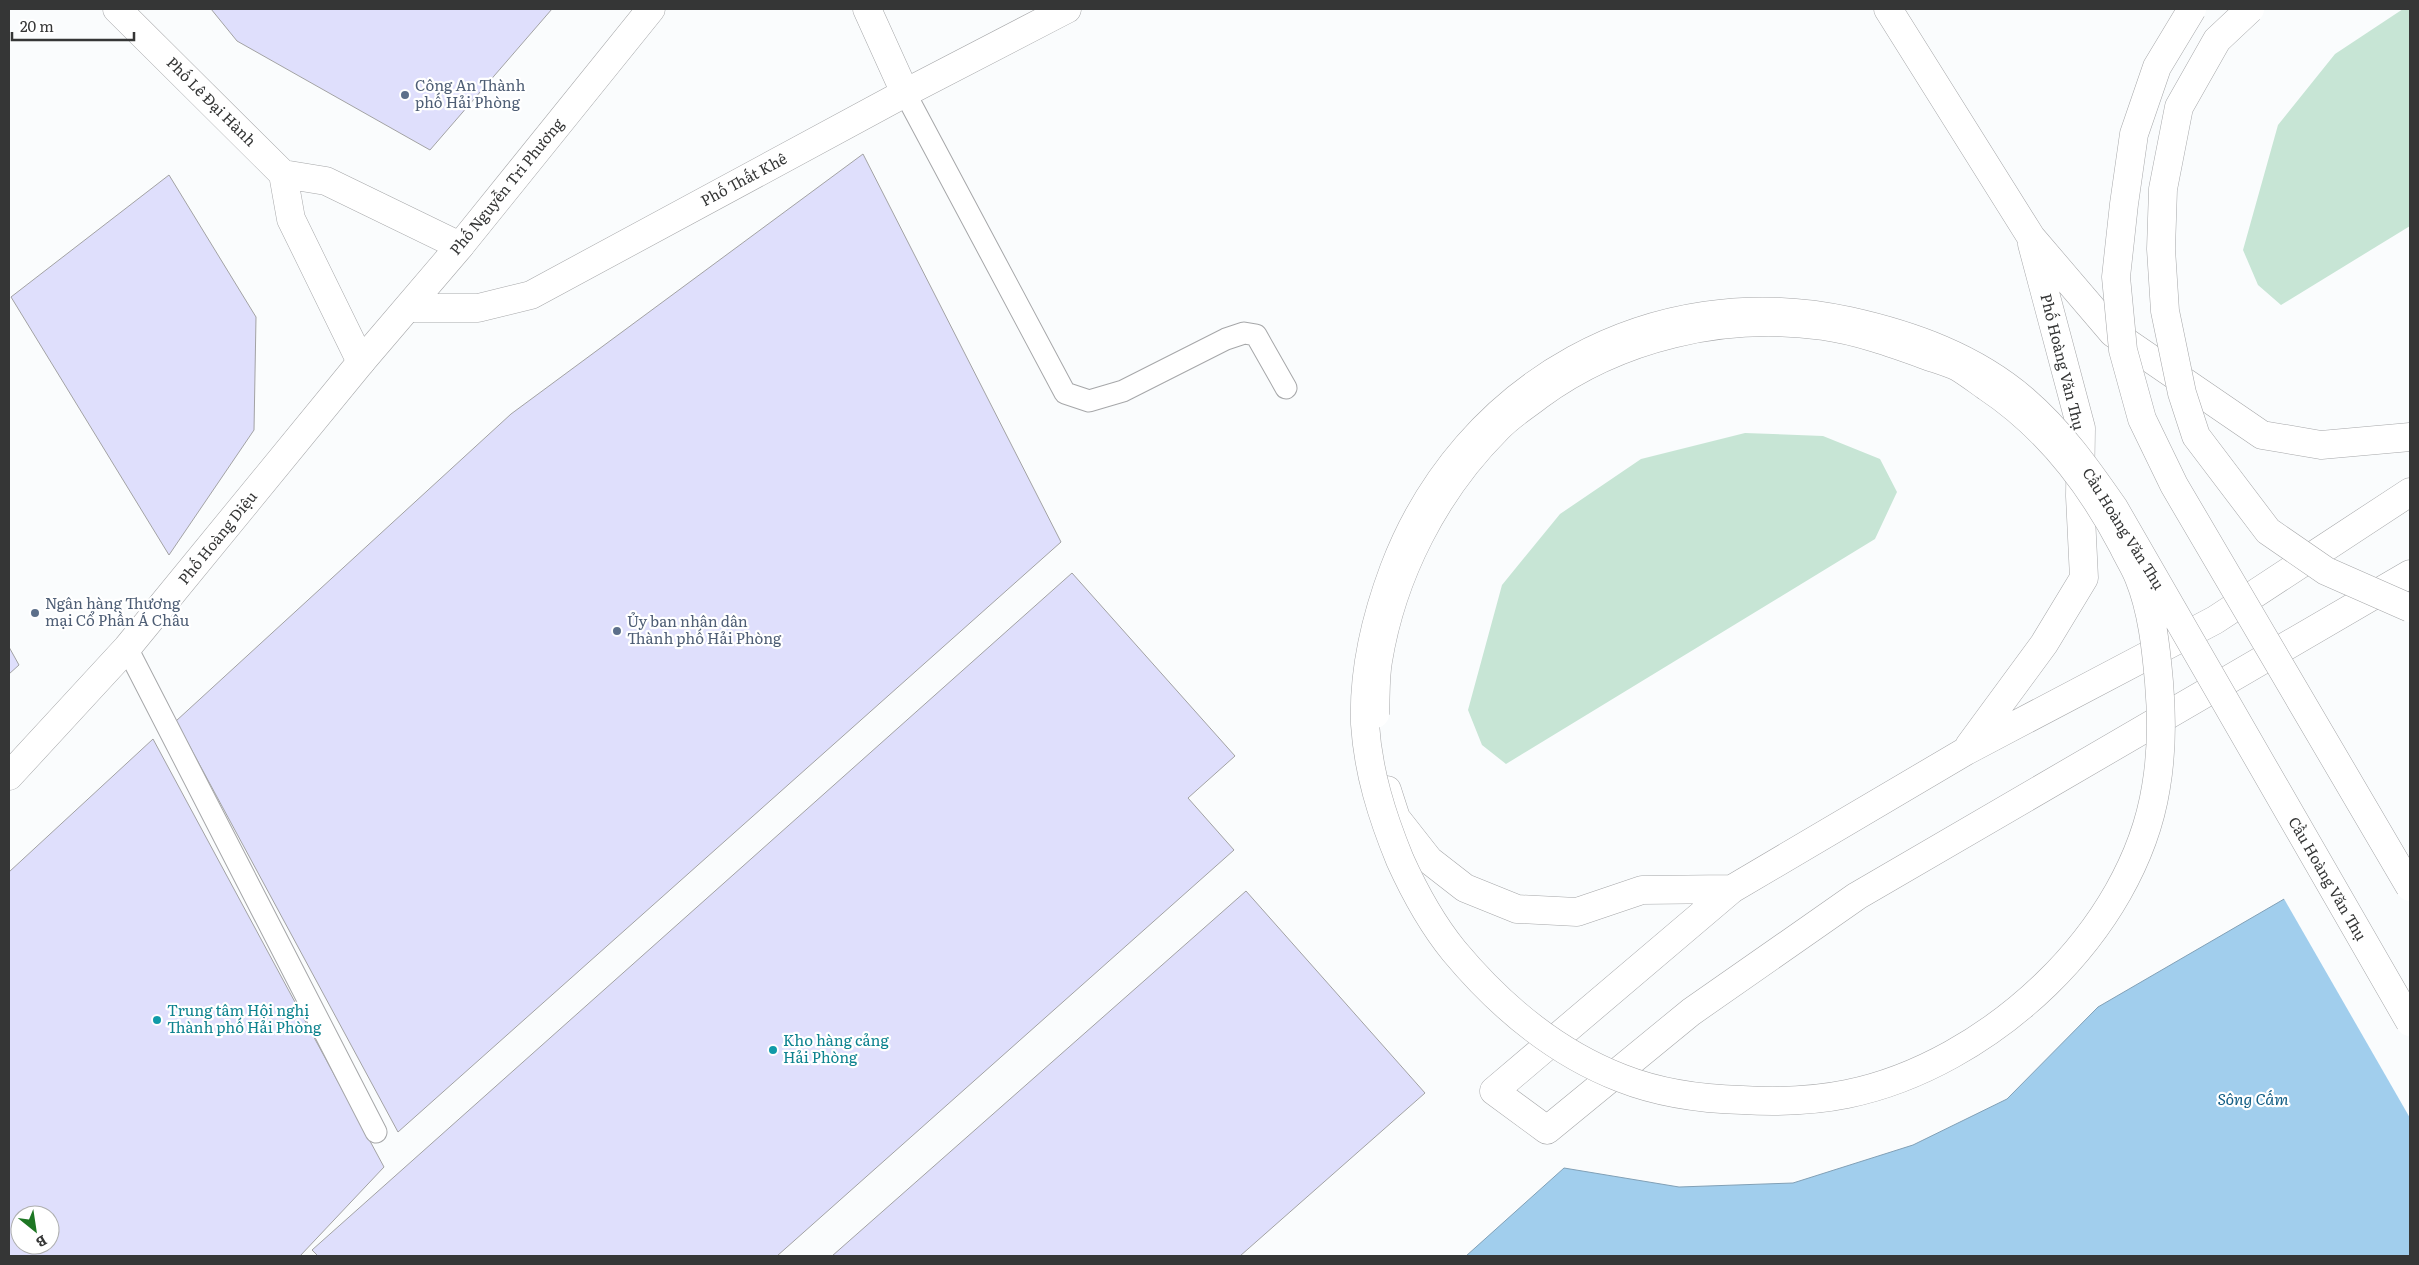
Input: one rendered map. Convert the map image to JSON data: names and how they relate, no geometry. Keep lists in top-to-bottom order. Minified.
{"streets":{"main road":["Phố Lê Đại Hành","Phố Thất Khê","Phố Nguyễn Tri Phương","Phố Hoàng Văn Thụ","Cầu Hoàng Văn Thụ","Phố Hoàng Diệu"]},"crossings":[["Phố Thất Khê","Phố Nguyễn Tri Phương"],["Phố Nguyễn Tri Phương","Phố Hoàng Diệu"]],"water":["Sông Cấm"],"places":["Công An Thành phố Hải Phòng","Ngân hàng Thương mại Cổ Phần Á Châu","Ủy ban nhân dân Thành phố Hải Phòng","Trung tâm Hội nghị Thành phố Hải Phòng","Kho hàng cảng Hải Phòng"],"scale_bar":"20 m","north":"bottom right"}
